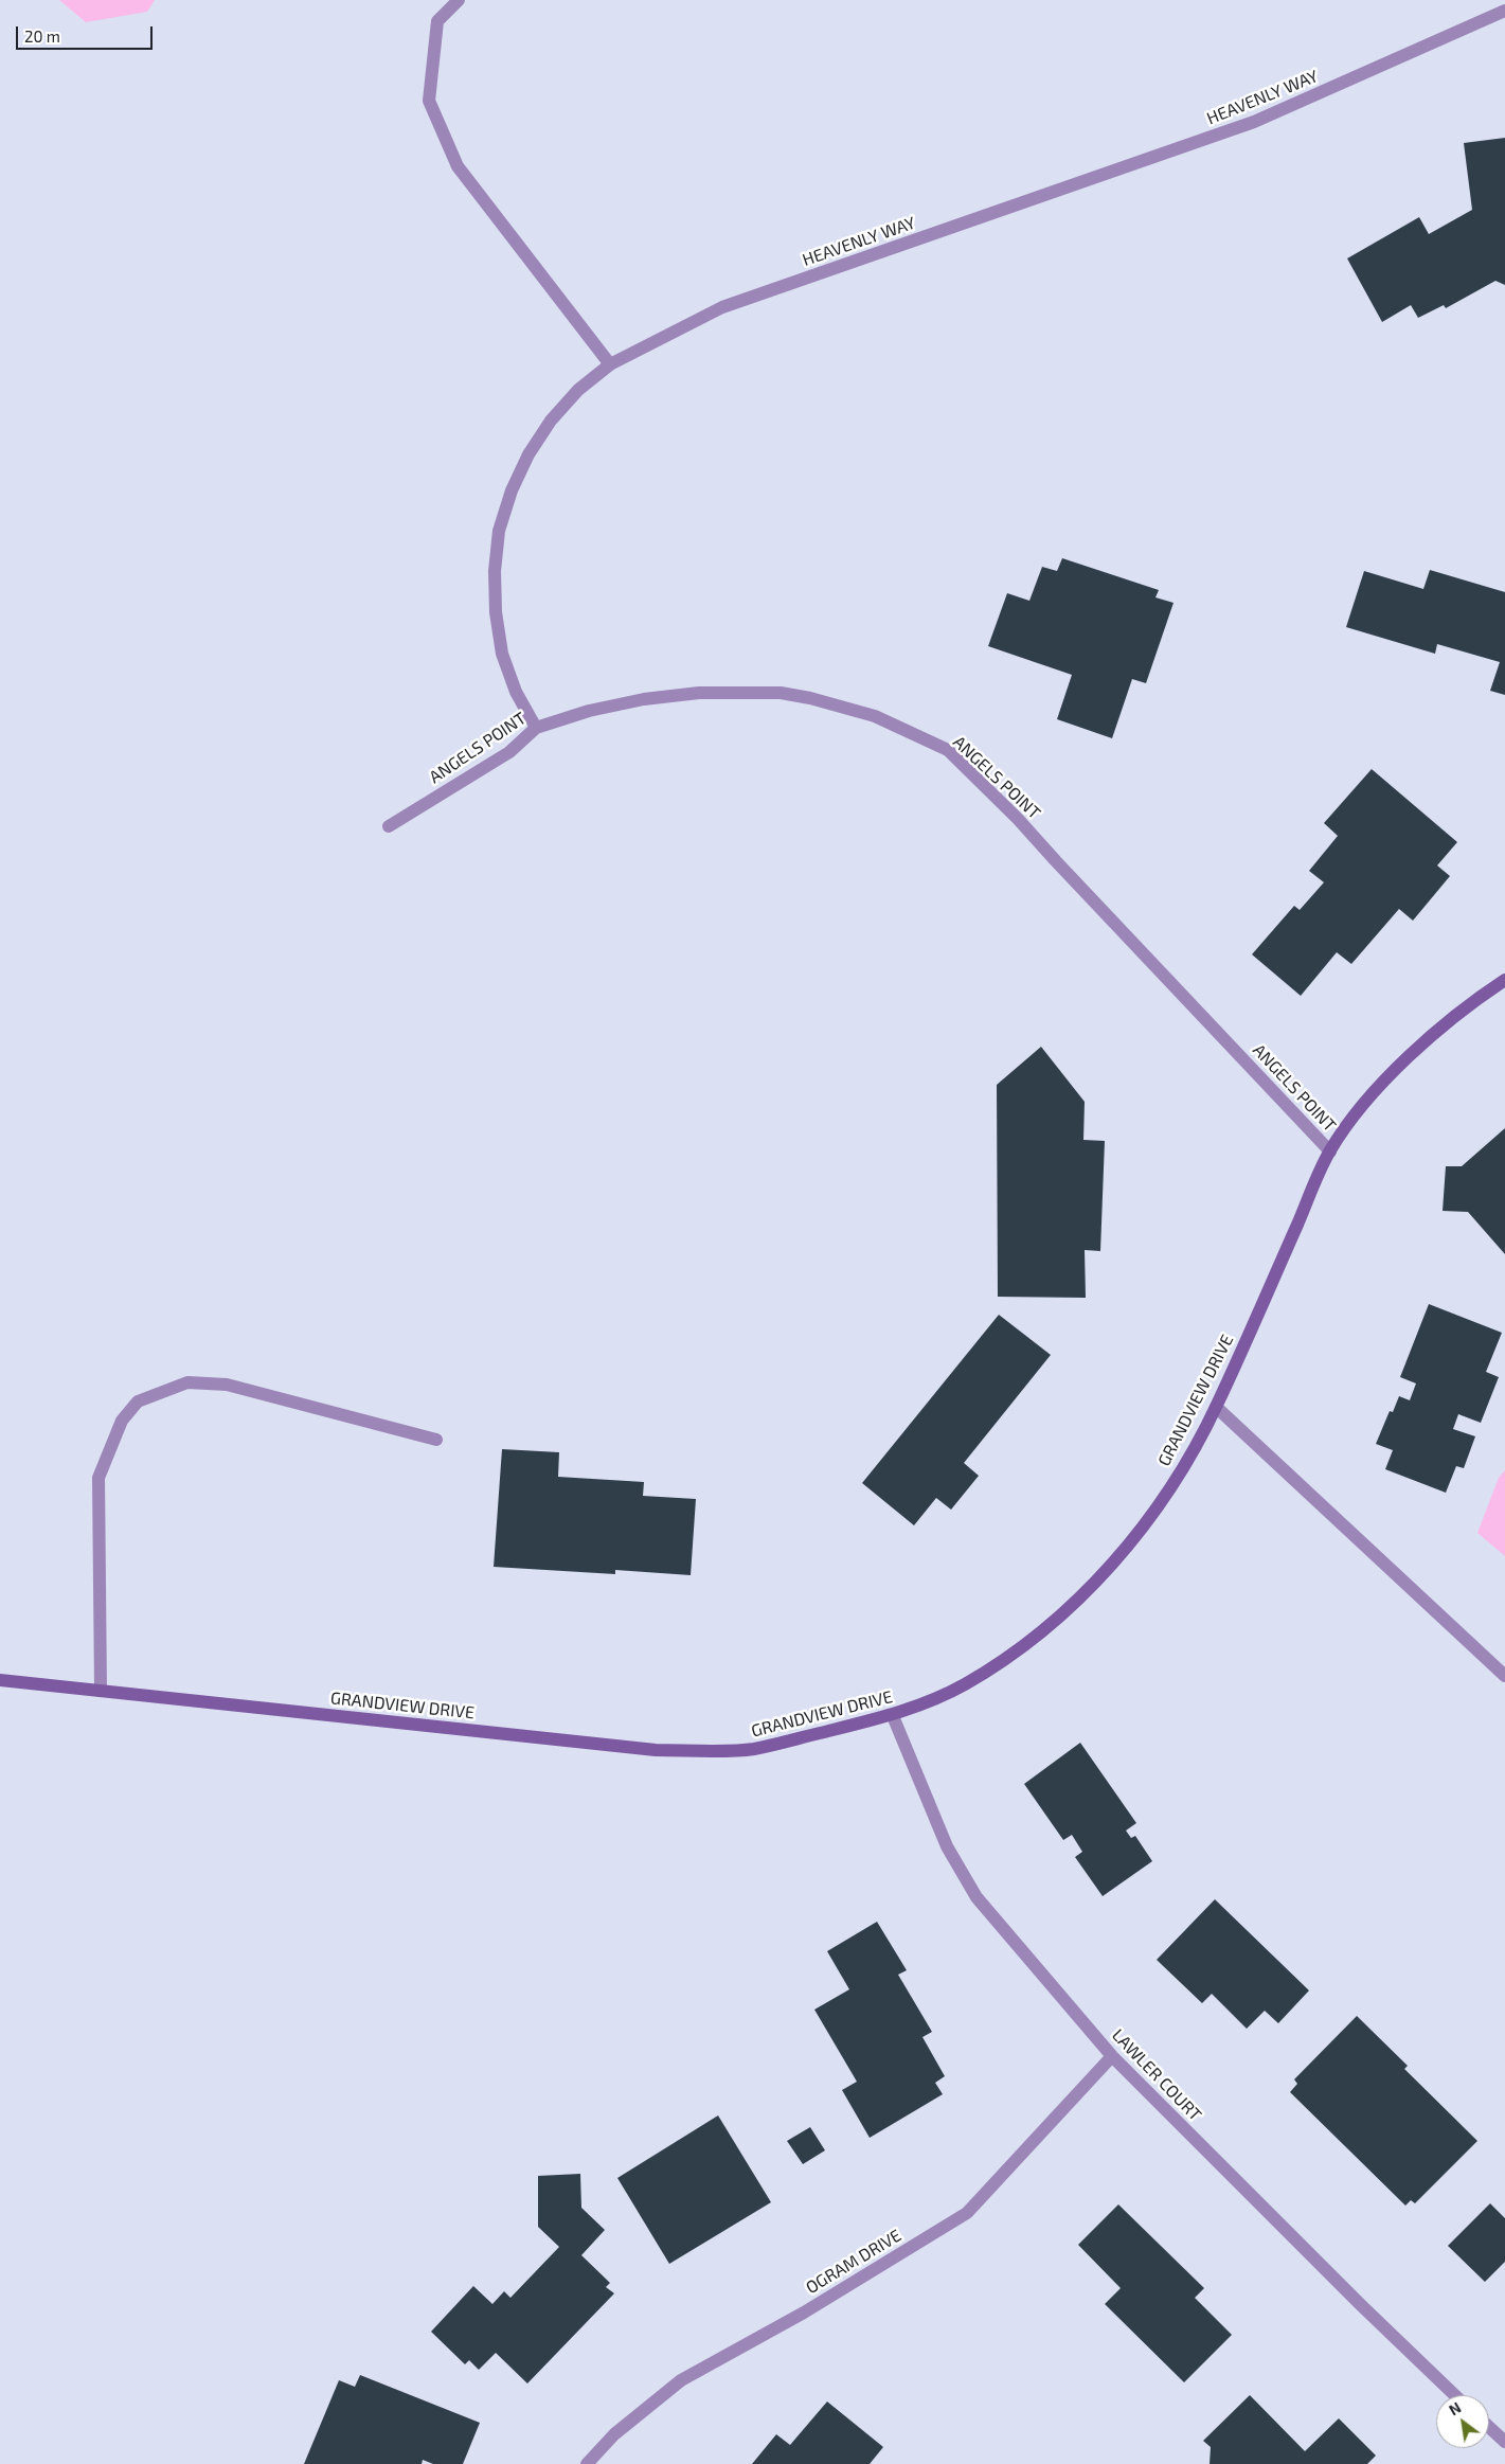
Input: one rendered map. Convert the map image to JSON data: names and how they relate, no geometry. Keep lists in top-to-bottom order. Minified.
{"streets":{"street":["HEAVENLY WAY","ANGELS POINT","GRANDVIEW DRIVE","LAWLER COURT","OGRAM DRIVE"]},"crossings":[["HEAVENLY WAY","ANGELS POINT"],["ANGELS POINT","GRANDVIEW DRIVE"],["GRANDVIEW DRIVE","LAWLER COURT"],["LAWLER COURT","OGRAM DRIVE"]],"scale_bar":"20 m","north":"top left"}
